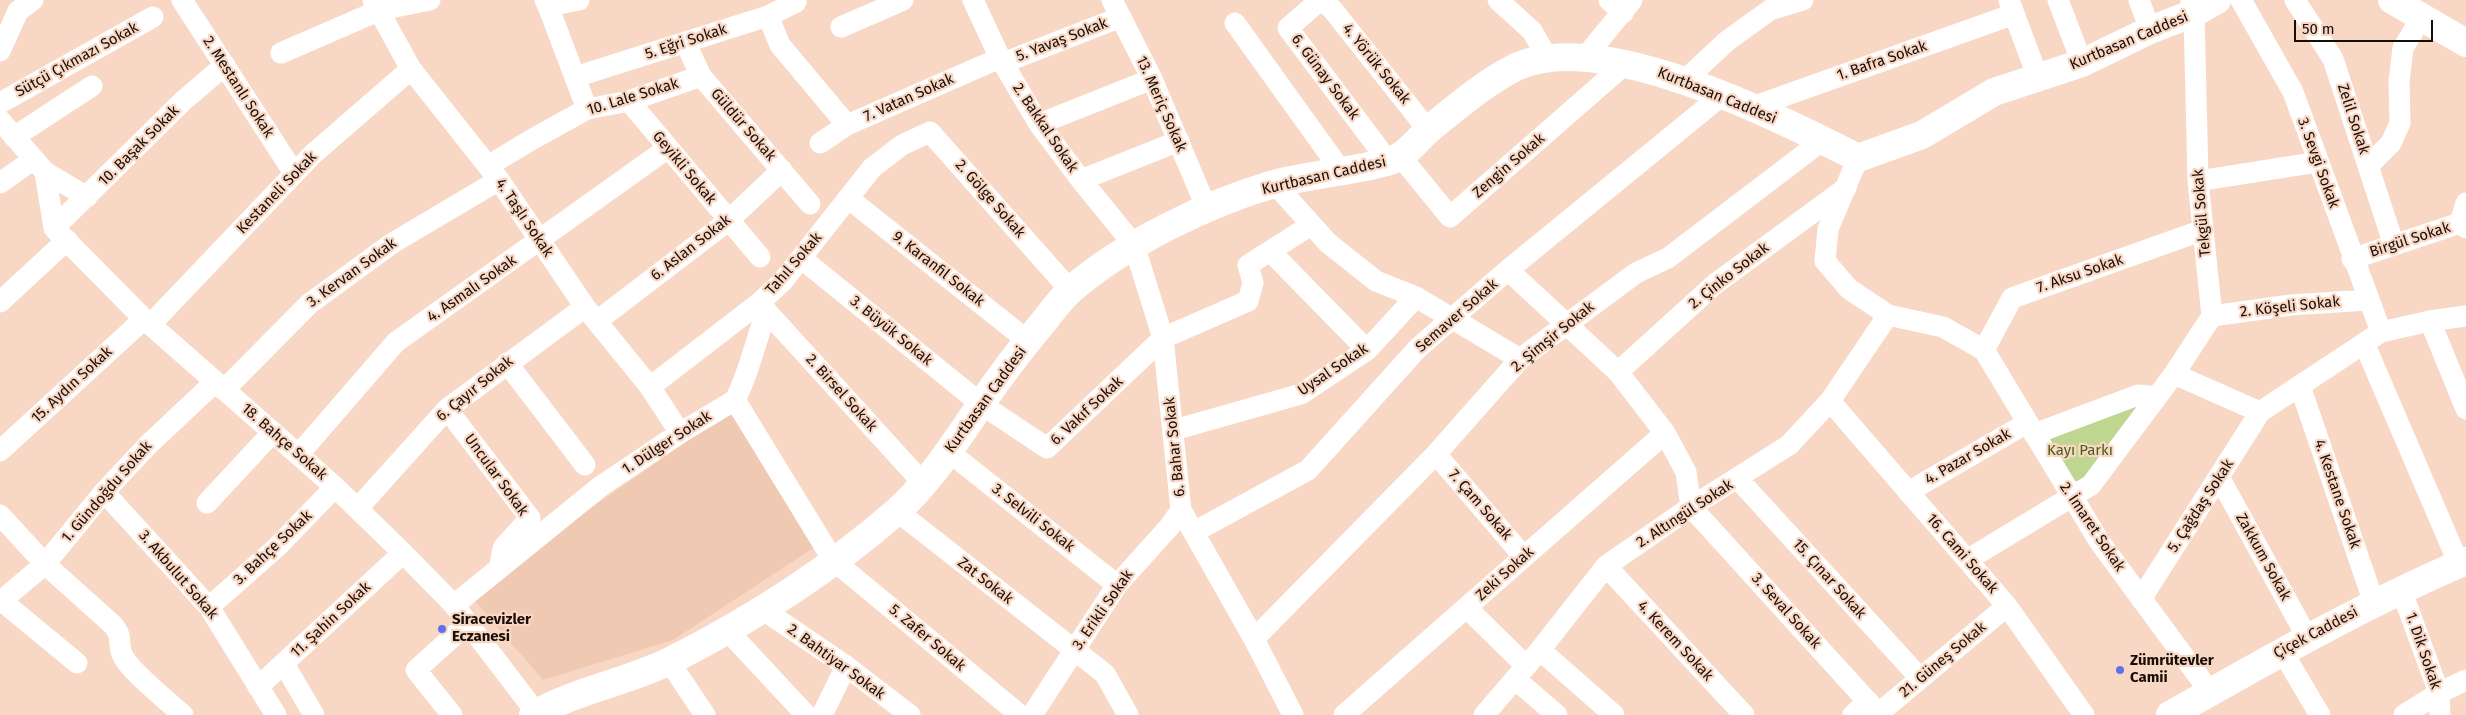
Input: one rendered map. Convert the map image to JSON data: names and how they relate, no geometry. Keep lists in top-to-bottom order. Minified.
{"streets":{"main road":["Kurtbasan Caddesi","Çiçek Caddesi"],"street":["5. Yavaş Sokak","5. Eğri Sokak","Sütçü Çıkmazı Sokak","1. Bafra Sokak","4. Yörük Sokak","6. Günay Sokak","2. Mestanlı Sokak","10. Lale Sokak","7. Vatan Sokak","13. Meriç Sokak","Zelil Sokak","Güldür Sokak","2. Bakkal Sokak","10. Başak Sokak","3. Sevgi Sokak","Zengin Sokak","Geyikli Sokak","Kestaneli Sokak","2. Gölge Sokak","Tekgül Sokak","4. Taşlı Sokak","Birgül Sokak","6. Aslan Sokak","Tahıl Sokak","9. Karanfil Sokak","3. Kervan Sokak","7. Aksu Sokak","2. Çinko Sokak","4. Asmalı Sokak","2. Köşeli Sokak","Semaver Sokak","3. Büyük Sokak","2. Şimşir Sokak","Uysal Sokak","15. Aydın Sokak","6. Çayır Sokak","2. Birsel Sokak","6. Vakıf Sokak","18. Bahçe Sokak","1. Dülger Sokak","6. Bahar Sokak","4. Pazar Sokak","Uncular Sokak","1. Gündoğdu Sokak","4. Kestane Sokak","7. Çam Sokak","5. Çağdaş Sokak","2. Altıngül Sokak","3. Selvili Sokak","2. İmaret Sokak","3. Bahçe Sokak","16. Cami Sokak","Zakkum Sokak","Zeki Sokak","3. Akbulut Sokak","15. Çınar Sokak","Zat Sokak","3. Erikli Sokak","3. Seval Sokak","11. Şahin Sokak","5. Zafer Sokak","4. Kerem Sokak","1. Dik Sokak","21. Güneş Sokak","2. Bahtiyar Sokak"]},"crossings":[["5. Yavaş Sokak","7. Vatan Sokak"],["5. Yavaş Sokak","13. Meriç Sokak"],["5. Yavaş Sokak","2. Bakkal Sokak"],["Kurtbasan Caddesi","1. Bafra Sokak"],["Kurtbasan Caddesi","4. Yörük Sokak"],["Kurtbasan Caddesi","6. Günay Sokak"],["Kurtbasan Caddesi","13. Meriç Sokak"],["Kurtbasan Caddesi","2. Bakkal Sokak"],["Kurtbasan Caddesi","Zengin Sokak"],["Kurtbasan Caddesi","2. Gölge Sokak"],["Kurtbasan Caddesi","Tekgül Sokak"],["Kurtbasan Caddesi","9. Karanfil Sokak"],["Kurtbasan Caddesi","Semaver Sokak"],["Kurtbasan Caddesi","3. Büyük Sokak"],["Kurtbasan Caddesi","2. Şimşir Sokak"],["Kurtbasan Caddesi","2. Birsel Sokak"],["Kurtbasan Caddesi","6. Vakıf Sokak"],["Kurtbasan Caddesi","18. Bahçe Sokak"],["Kurtbasan Caddesi","6. Bahar Sokak"],["Kurtbasan Caddesi","3. Selvili Sokak"],["Kurtbasan Caddesi","Zat Sokak"],["Kurtbasan Caddesi","5. Zafer Sokak"],["Kurtbasan Caddesi","2. Bahtiyar Sokak"],["5. Eğri Sokak","Güldür Sokak"],["4. Yörük Sokak","6. Günay Sokak"],["6. Günay Sokak","Zengin Sokak"],["2. Mestanlı Sokak","10. Başak Sokak"],["2. Mestanlı Sokak","Kestaneli Sokak"],["10. Lale Sokak","Güldür Sokak"],["10. Lale Sokak","Geyikli Sokak"],["10. Lale Sokak","4. Taşlı Sokak"],["10. Lale Sokak","3. Kervan Sokak"],["7. Vatan Sokak","2. Bakkal Sokak"],["Zelil Sokak","Birgül Sokak"],["Güldür Sokak","6. Aslan Sokak"],["2. Bakkal Sokak","6. Bahar Sokak"],["10. Başak Sokak","18. Bahçe Sokak"],["3. Sevgi Sokak","Birgül Sokak"],["3. Sevgi Sokak","2. Köşeli Sokak"],["3. Sevgi Sokak","5. Çağdaş Sokak"],["3. Sevgi Sokak","Çiçek Caddesi"],["Geyikli Sokak","6. Aslan Sokak"],["Geyikli Sokak","4. Asmalı Sokak"],["Kestaneli Sokak","4. Taşlı Sokak"],["Kestaneli Sokak","15. Aydın Sokak"],["Kestaneli Sokak","18. Bahçe Sokak"],["2. Gölge Sokak","Tahıl Sokak"],["Tekgül Sokak","7. Aksu Sokak"],["Tekgül Sokak","2. Köşeli Sokak"],["4. Taşlı Sokak","6. Aslan Sokak"],["4. Taşlı Sokak","Tahıl Sokak"],["4. Taşlı Sokak","3. Kervan Sokak"],["4. Taşlı Sokak","4. Asmalı Sokak"],["4. Taşlı Sokak","6. Çayır Sokak"],["4. Taşlı Sokak","1. Dülger Sokak"],["6. Aslan Sokak","6. Çayır Sokak"],["Tahıl Sokak","9. Karanfil Sokak"],["Tahıl Sokak","3. Büyük Sokak"],["Tahıl Sokak","2. Birsel Sokak"],["3. Kervan Sokak","18. Bahçe Sokak"],["3. Kervan Sokak","1. Gündoğdu Sokak"],["7. Aksu Sokak","2. İmaret Sokak"],["4. Asmalı Sokak","18. Bahçe Sokak"],["Semaver Sokak","6. Bahar Sokak"],["3. Büyük Sokak","6. Vakıf Sokak"],["2. Şimşir Sokak","6. Bahar Sokak"],["2. Şimşir Sokak","7. Çam Sokak"],["Uysal Sokak","6. Bahar Sokak"],["15. Aydın Sokak","18. Bahçe Sokak"],["6. Çayır Sokak","18. Bahçe Sokak"],["6. Çayır Sokak","Uncular Sokak"],["6. Vakıf Sokak","6. Bahar Sokak"],["18. Bahçe Sokak","1. Dülger Sokak"],["18. Bahçe Sokak","1. Gündoğdu Sokak"],["18. Bahçe Sokak","3. Bahçe Sokak"],["18. Bahçe Sokak","11. Şahin Sokak"],["1. Dülger Sokak","Uncular Sokak"],["6. Bahar Sokak","3. Erikli Sokak"],["4. Pazar Sokak","2. İmaret Sokak"],["4. Pazar Sokak","16. Cami Sokak"],["1. Gündoğdu Sokak","3. Akbulut Sokak"],["4. Kestane Sokak","5. Çağdaş Sokak"],["4. Kestane Sokak","Çiçek Caddesi"],["7. Çam Sokak","Zeki Sokak"],["5. Çağdaş Sokak","2. İmaret Sokak"],["5. Çağdaş Sokak","Zakkum Sokak"],["2. Altıngül Sokak","16. Cami Sokak"],["2. Altıngül Sokak","15. Çınar Sokak"],["2. Altıngül Sokak","3. Seval Sokak"],["2. Altıngül Sokak","4. Kerem Sokak"],["3. Selvili Sokak","3. Erikli Sokak"],["2. İmaret Sokak","Çiçek Caddesi"],["3. Bahçe Sokak","3. Akbulut Sokak"],["16. Cami Sokak","21. Güneş Sokak"],["Zakkum Sokak","Çiçek Caddesi"],["3. Akbulut Sokak","11. Şahin Sokak"],["15. Çınar Sokak","21. Güneş Sokak"],["Zat Sokak","3. Erikli Sokak"],["3. Seval Sokak","21. Güneş Sokak"],["Çiçek Caddesi","1. Dik Sokak"]],"parks":["Kayı Parkı"],"places":["Siracevizler Eczanesi","Zümrütevler Camii"],"scale_bar":"50 m"}
